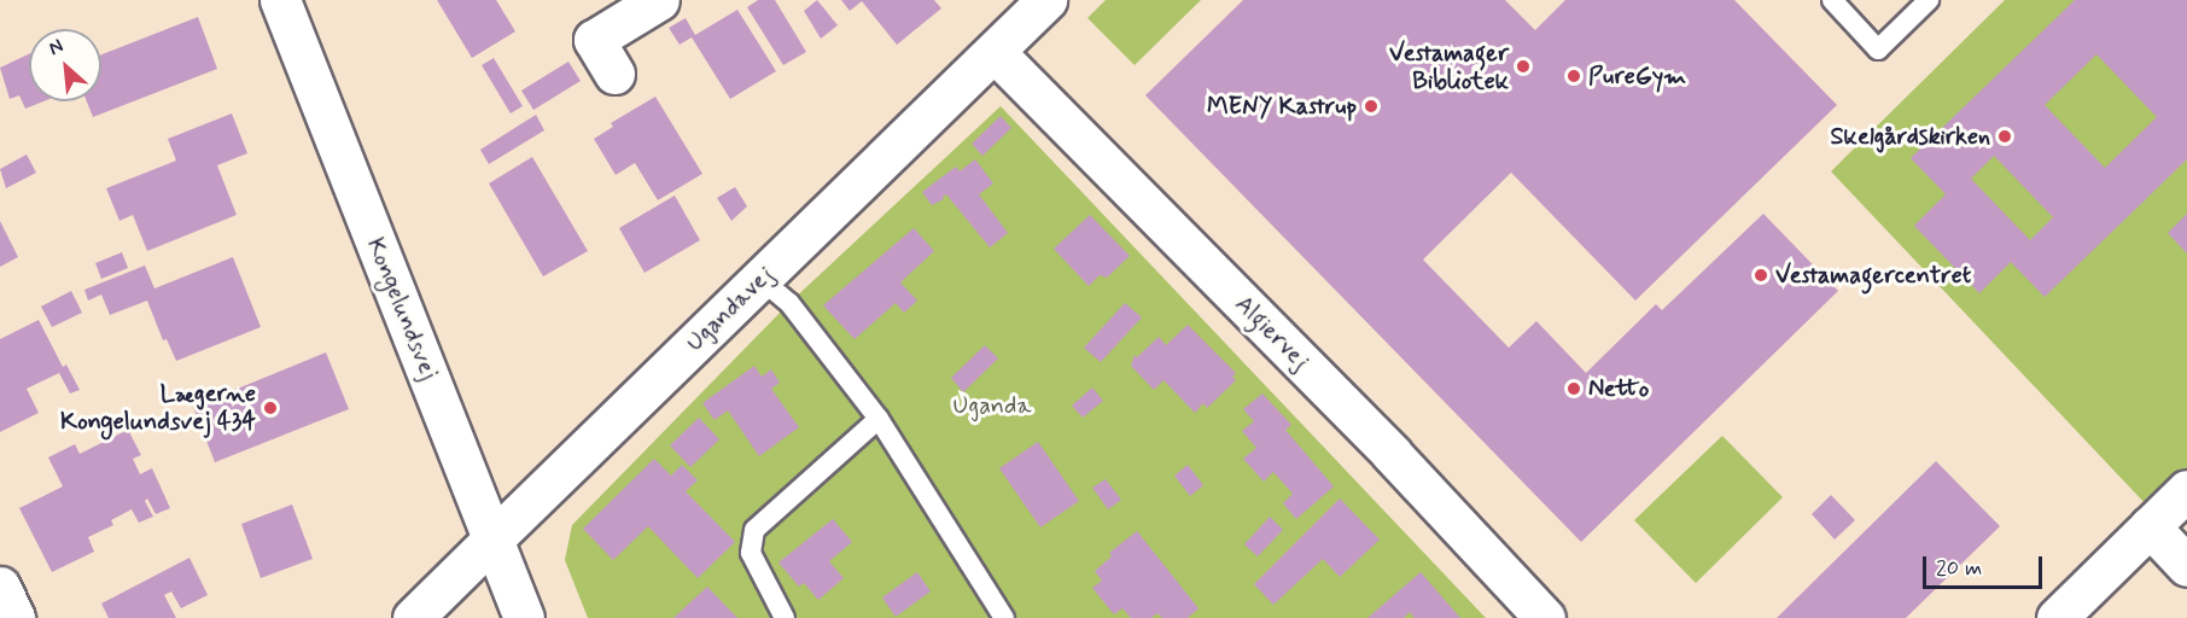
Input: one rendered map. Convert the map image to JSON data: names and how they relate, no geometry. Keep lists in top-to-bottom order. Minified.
{"streets":{"street":["Kongelundsvej","Ugandavej","Algiervej"]},"crossings":[["Kongelundsvej","Ugandavej"],["Ugandavej","Algiervej"]],"parks":["Uganda"],"places":["Vestamager Bibliotek","PureGym","MENY Kastrup","Skelgårdskirken","Vestamagercentret","Netto","Lægerne Kongelundsvej 434"],"scale_bar":"20 m","north":"top left"}
